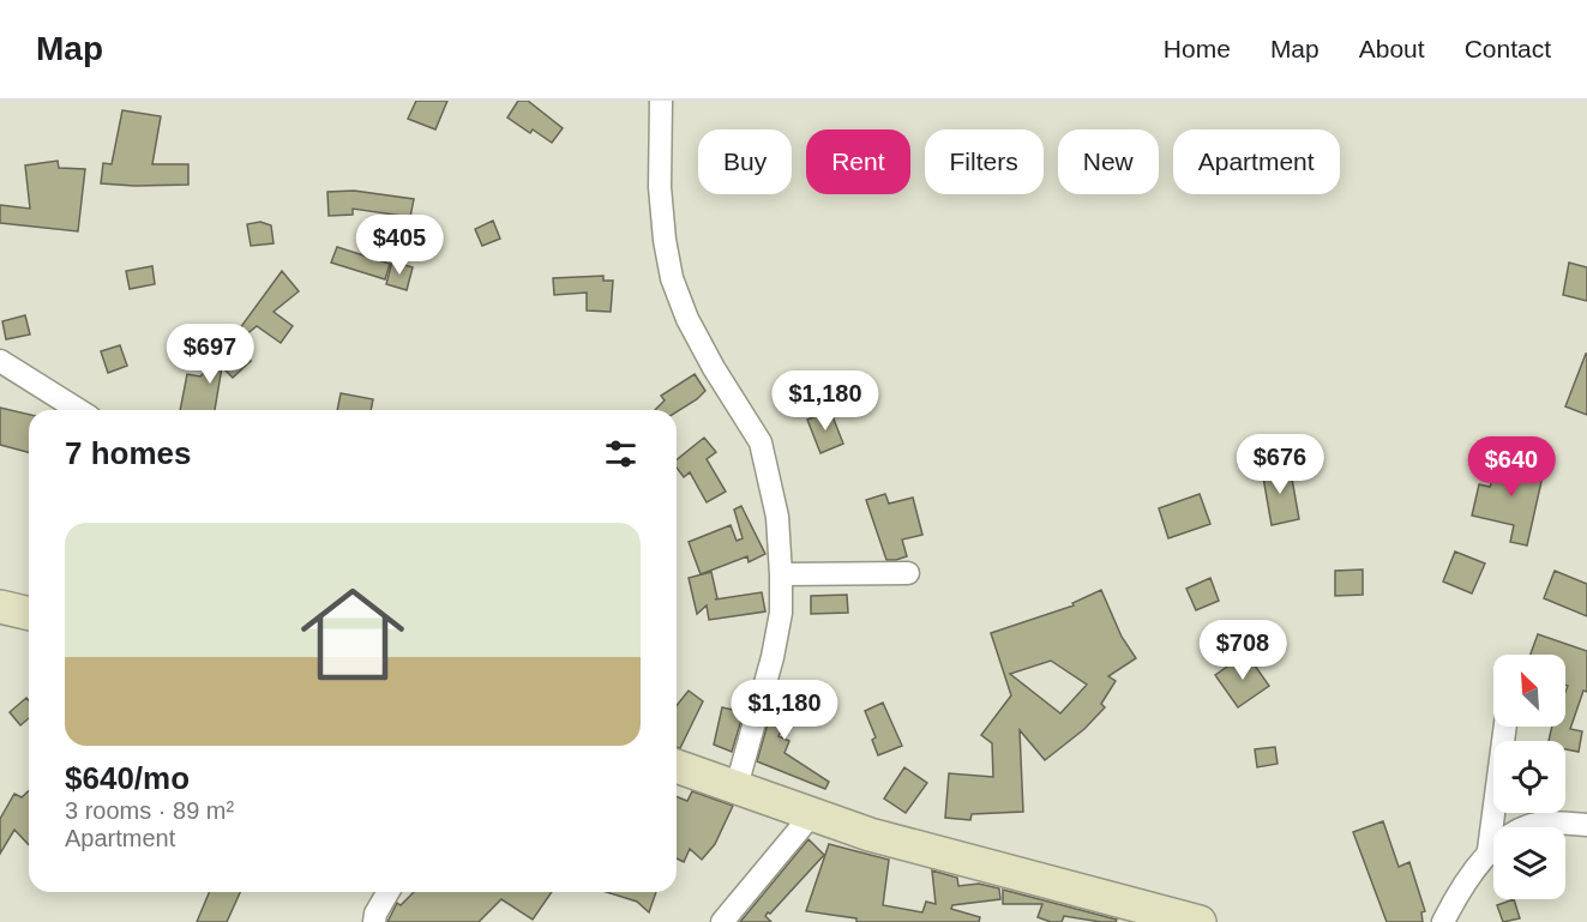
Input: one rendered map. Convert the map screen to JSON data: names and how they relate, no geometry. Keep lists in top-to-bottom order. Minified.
{"north":"top left","page":{"header":"Map","nav":["Home","Map","About","Contact"],"chip":["Buy","Rent","Filters","New","Apartment"],"price":["$405","$697","$1,180","$676","$640","$708","$1,180"],"heading":"7 homes","list":[{"name":"$640/mo","note":"3 rooms · 89 m² · Apartment"}]}}
